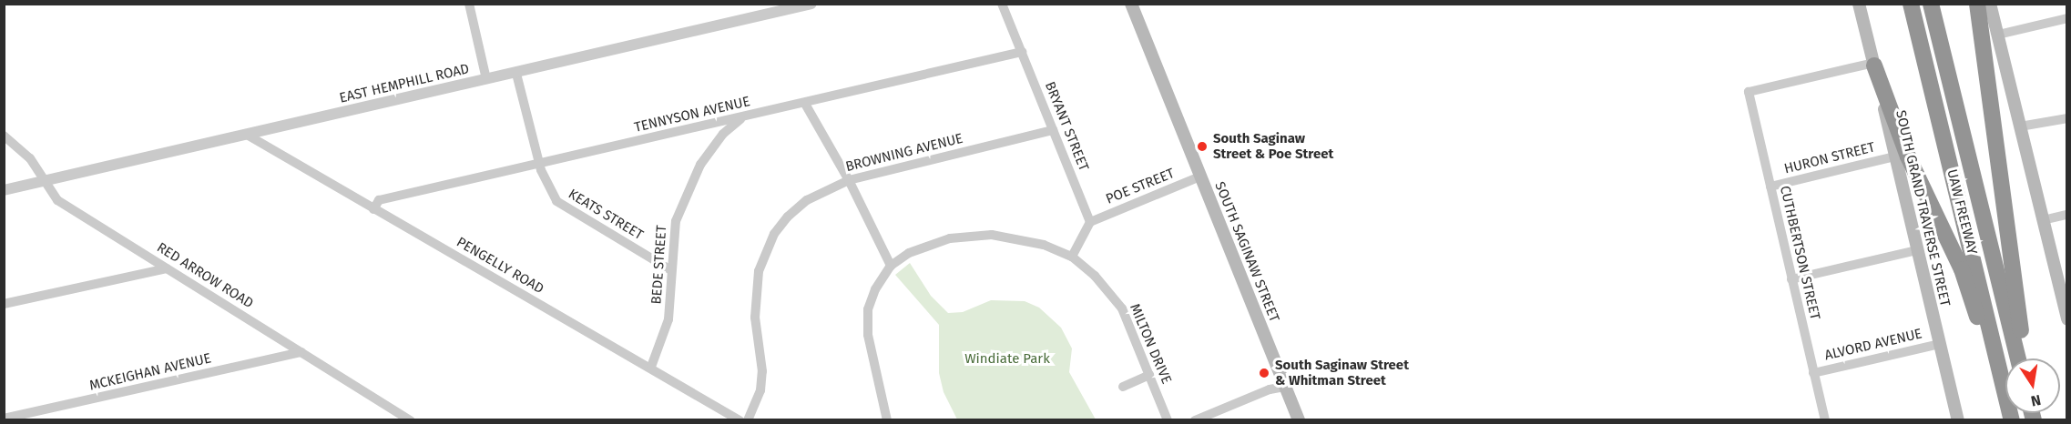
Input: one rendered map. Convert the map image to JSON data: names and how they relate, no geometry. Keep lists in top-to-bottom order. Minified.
{"streets":{"highway":["UAW FREEWAY"],"main road":["SOUTH GRAND TRAVERSE STREET","SOUTH SAGINAW STREET"],"street":["EAST HEMPHILL ROAD","TENNYSON AVENUE","BRYANT STREET","BROWNING AVENUE","HURON STREET","POE STREET","KEATS STREET","CUTHBERTSON STREET","BEDE STREET","PENGELLY ROAD","RED ARROW ROAD","MILTON DRIVE","ALVORD AVENUE","MCKEIGHAN AVENUE"]},"crossings":[["EAST HEMPHILL ROAD","KEATS STREET"],["EAST HEMPHILL ROAD","PENGELLY ROAD"],["EAST HEMPHILL ROAD","RED ARROW ROAD"],["TENNYSON AVENUE","BRYANT STREET"],["TENNYSON AVENUE","KEATS STREET"],["TENNYSON AVENUE","BEDE STREET"],["TENNYSON AVENUE","PENGELLY ROAD"],["BRYANT STREET","BROWNING AVENUE"],["BRYANT STREET","POE STREET"],["HURON STREET","SOUTH GRAND TRAVERSE STREET"],["HURON STREET","CUTHBERTSON STREET"],["POE STREET","SOUTH SAGINAW STREET"],["SOUTH GRAND TRAVERSE STREET","CUTHBERTSON STREET"],["SOUTH GRAND TRAVERSE STREET","ALVORD AVENUE"],["KEATS STREET","BEDE STREET"],["CUTHBERTSON STREET","ALVORD AVENUE"],["BEDE STREET","PENGELLY ROAD"],["RED ARROW ROAD","MCKEIGHAN AVENUE"]],"parks":["Windiate Park"],"places":["South Saginaw Street & Poe Street","South Saginaw Street & Whitman Street"],"north":"bottom"}
